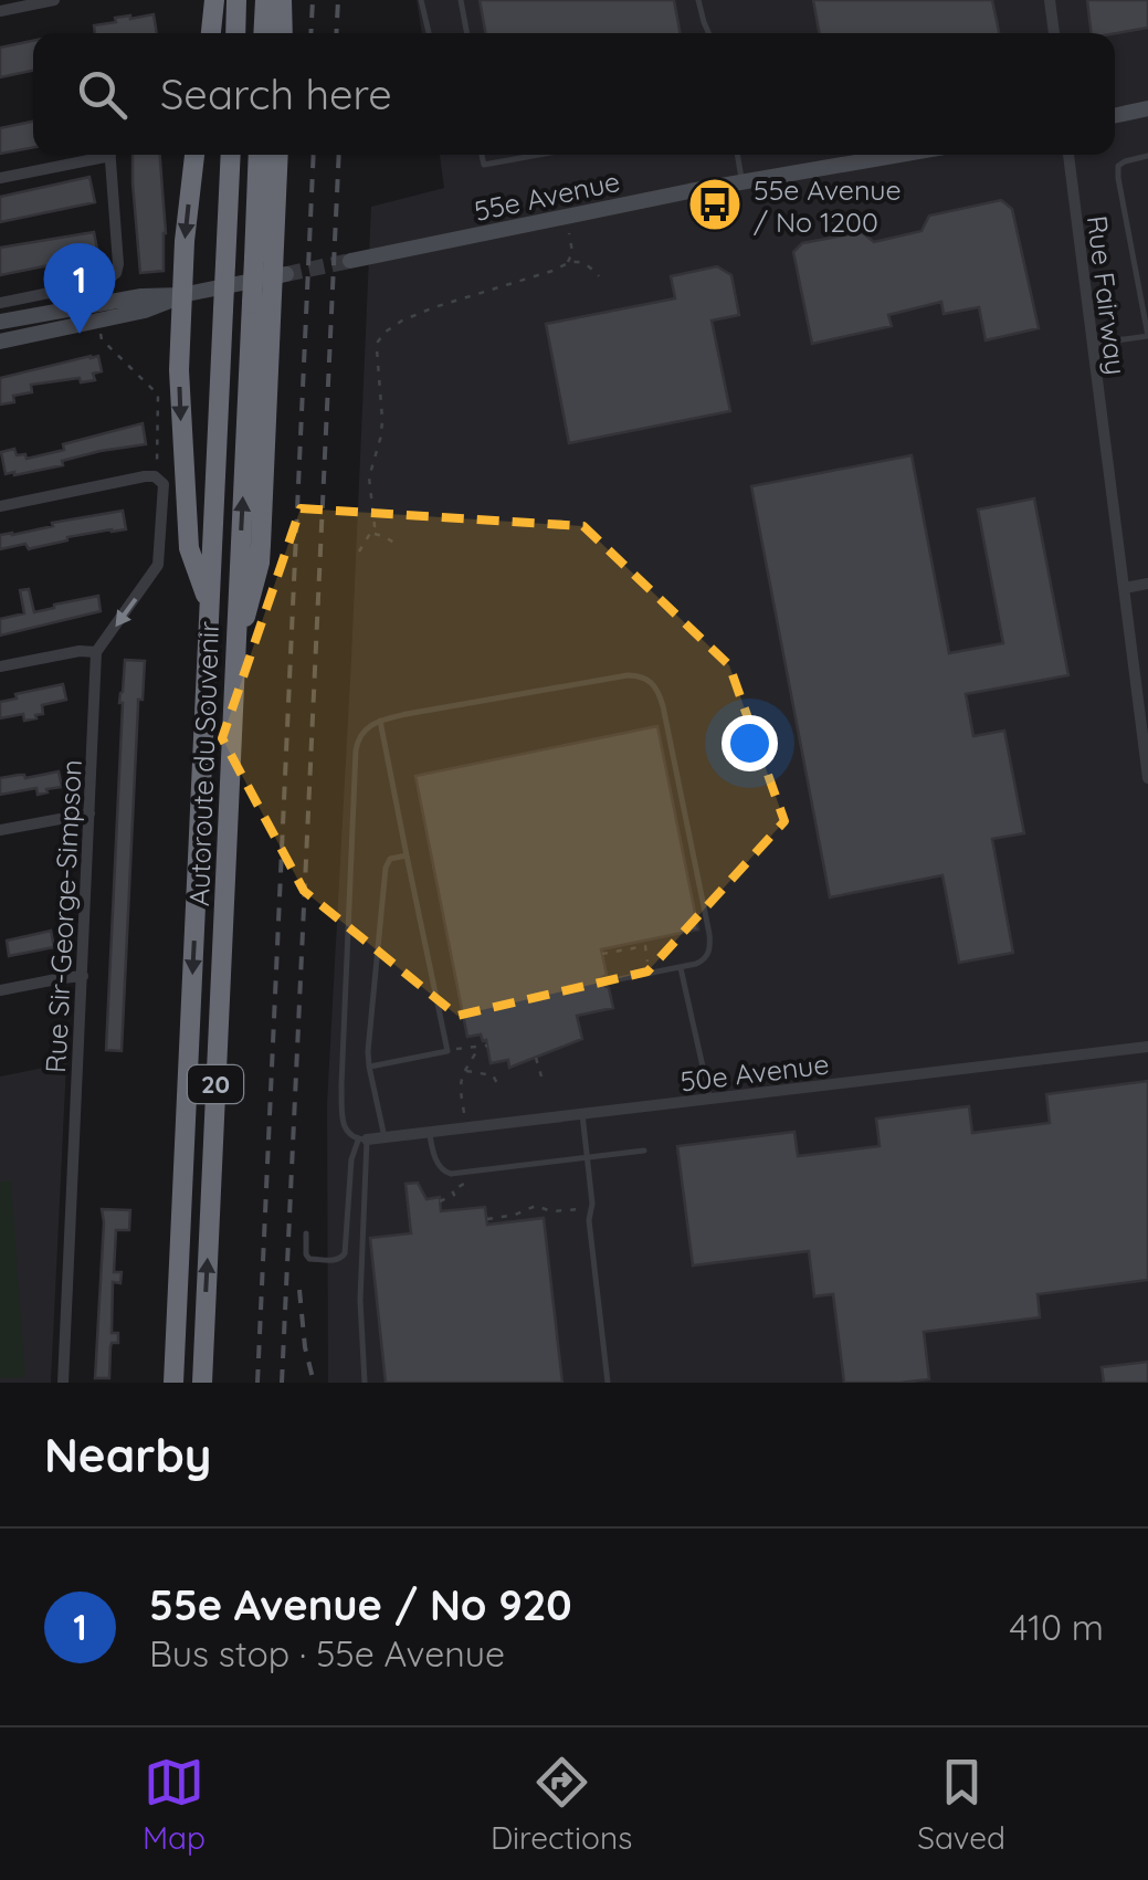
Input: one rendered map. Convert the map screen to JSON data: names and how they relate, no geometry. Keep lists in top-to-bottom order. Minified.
{"streets":{"highway":["Autoroute du Souvenir","20"],"street":["55e Avenue","Rue Fairway","Rue Sir-George-Simpson","50e Avenue"]},"places":{"bus stop":["55e Avenue / No 1200"]},"page":{"search":"Search here","pins":"1","heading":"Nearby","list":[{"mark":"1","name":"55e Avenue / No 920","note":"Bus stop · 55e Avenue","value":"410 m"}],"nav":["Map","Directions","Saved"]}}
